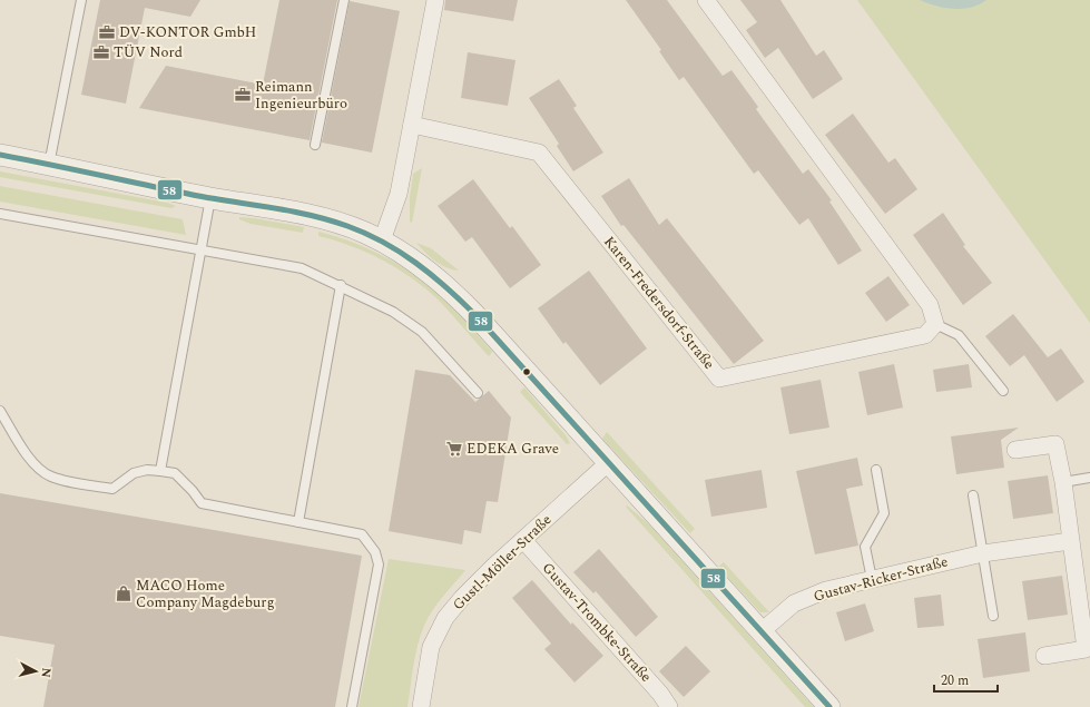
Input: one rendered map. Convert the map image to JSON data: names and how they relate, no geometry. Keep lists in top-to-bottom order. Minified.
{"streets":{"street":["Karen-Fredersdorf-Straße","Gustl-Möller-Straße","Gustav-Ricker-Straße","Gustav-Trombke-Straße"]},"crossings":[["Gustl-Möller-Straße","Gustav-Trombke-Straße"]],"places":{"office":["DV-KONTOR GmbH","TÜV Nord","Reimann Ingenieurbüro"],"supermarket":["EDEKA Grave"],"shop":["MACO Home Company Magdeburg"]},"lines":["transit line 58"],"scale_bar":"20 m","north":"right"}
